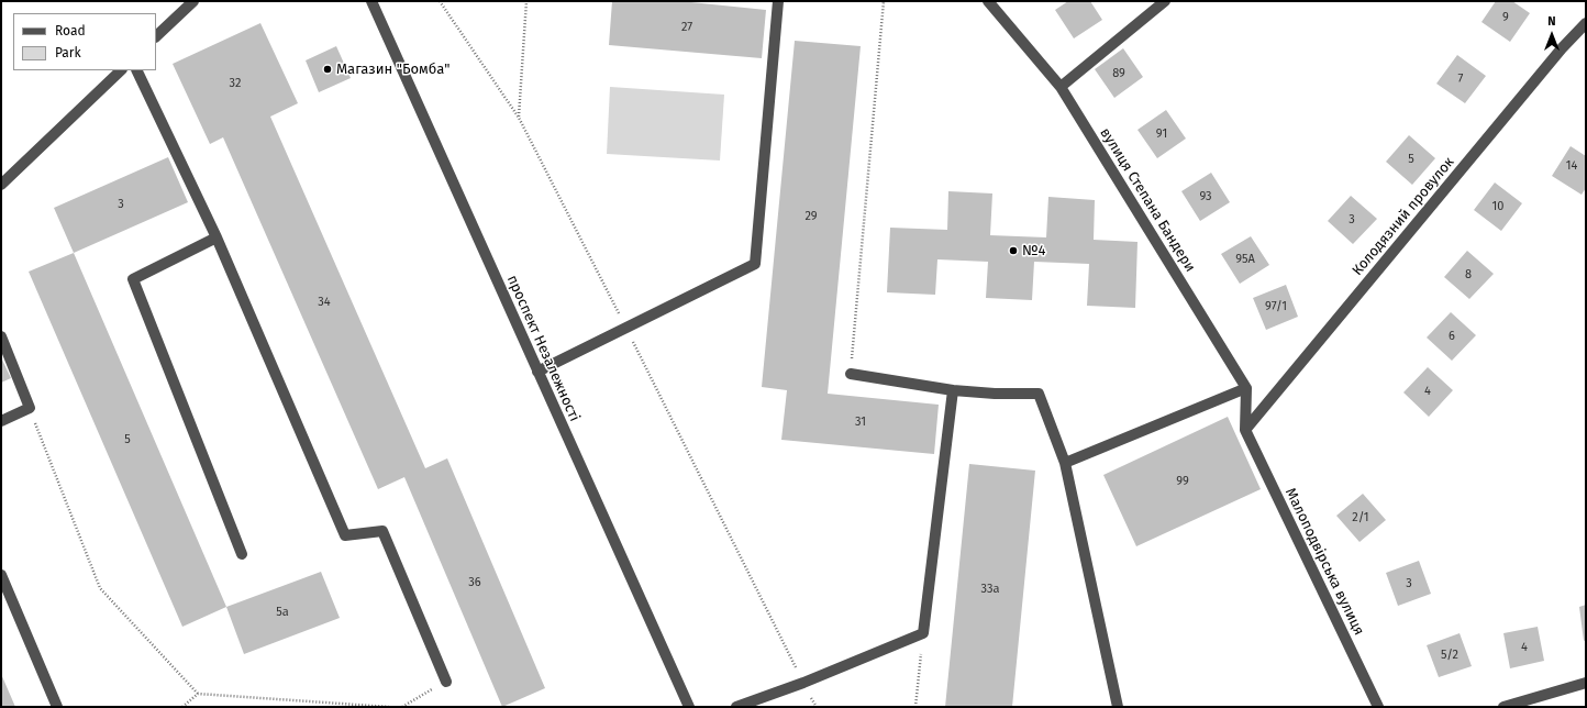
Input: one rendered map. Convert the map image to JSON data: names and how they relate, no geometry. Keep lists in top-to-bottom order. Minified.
{"streets":{"street":["вулиця Степана Бандери","Колодязний провулок","проспект Незалежності","Малоподвірська вулиця"]},"crossings":[["Колодязний провулок","Малоподвірська вулиця"]],"places":["Магазин \"Бомба\"","№4"],"house_numbers":["9","27","89","7","32","91","5","14","93","3","10","29","3","95А","8","34","97/1","6","4","31","5","99","2/1","36","3","33а","5а","4","5/2"],"legend":["Road","Park"],"north":"top"}
